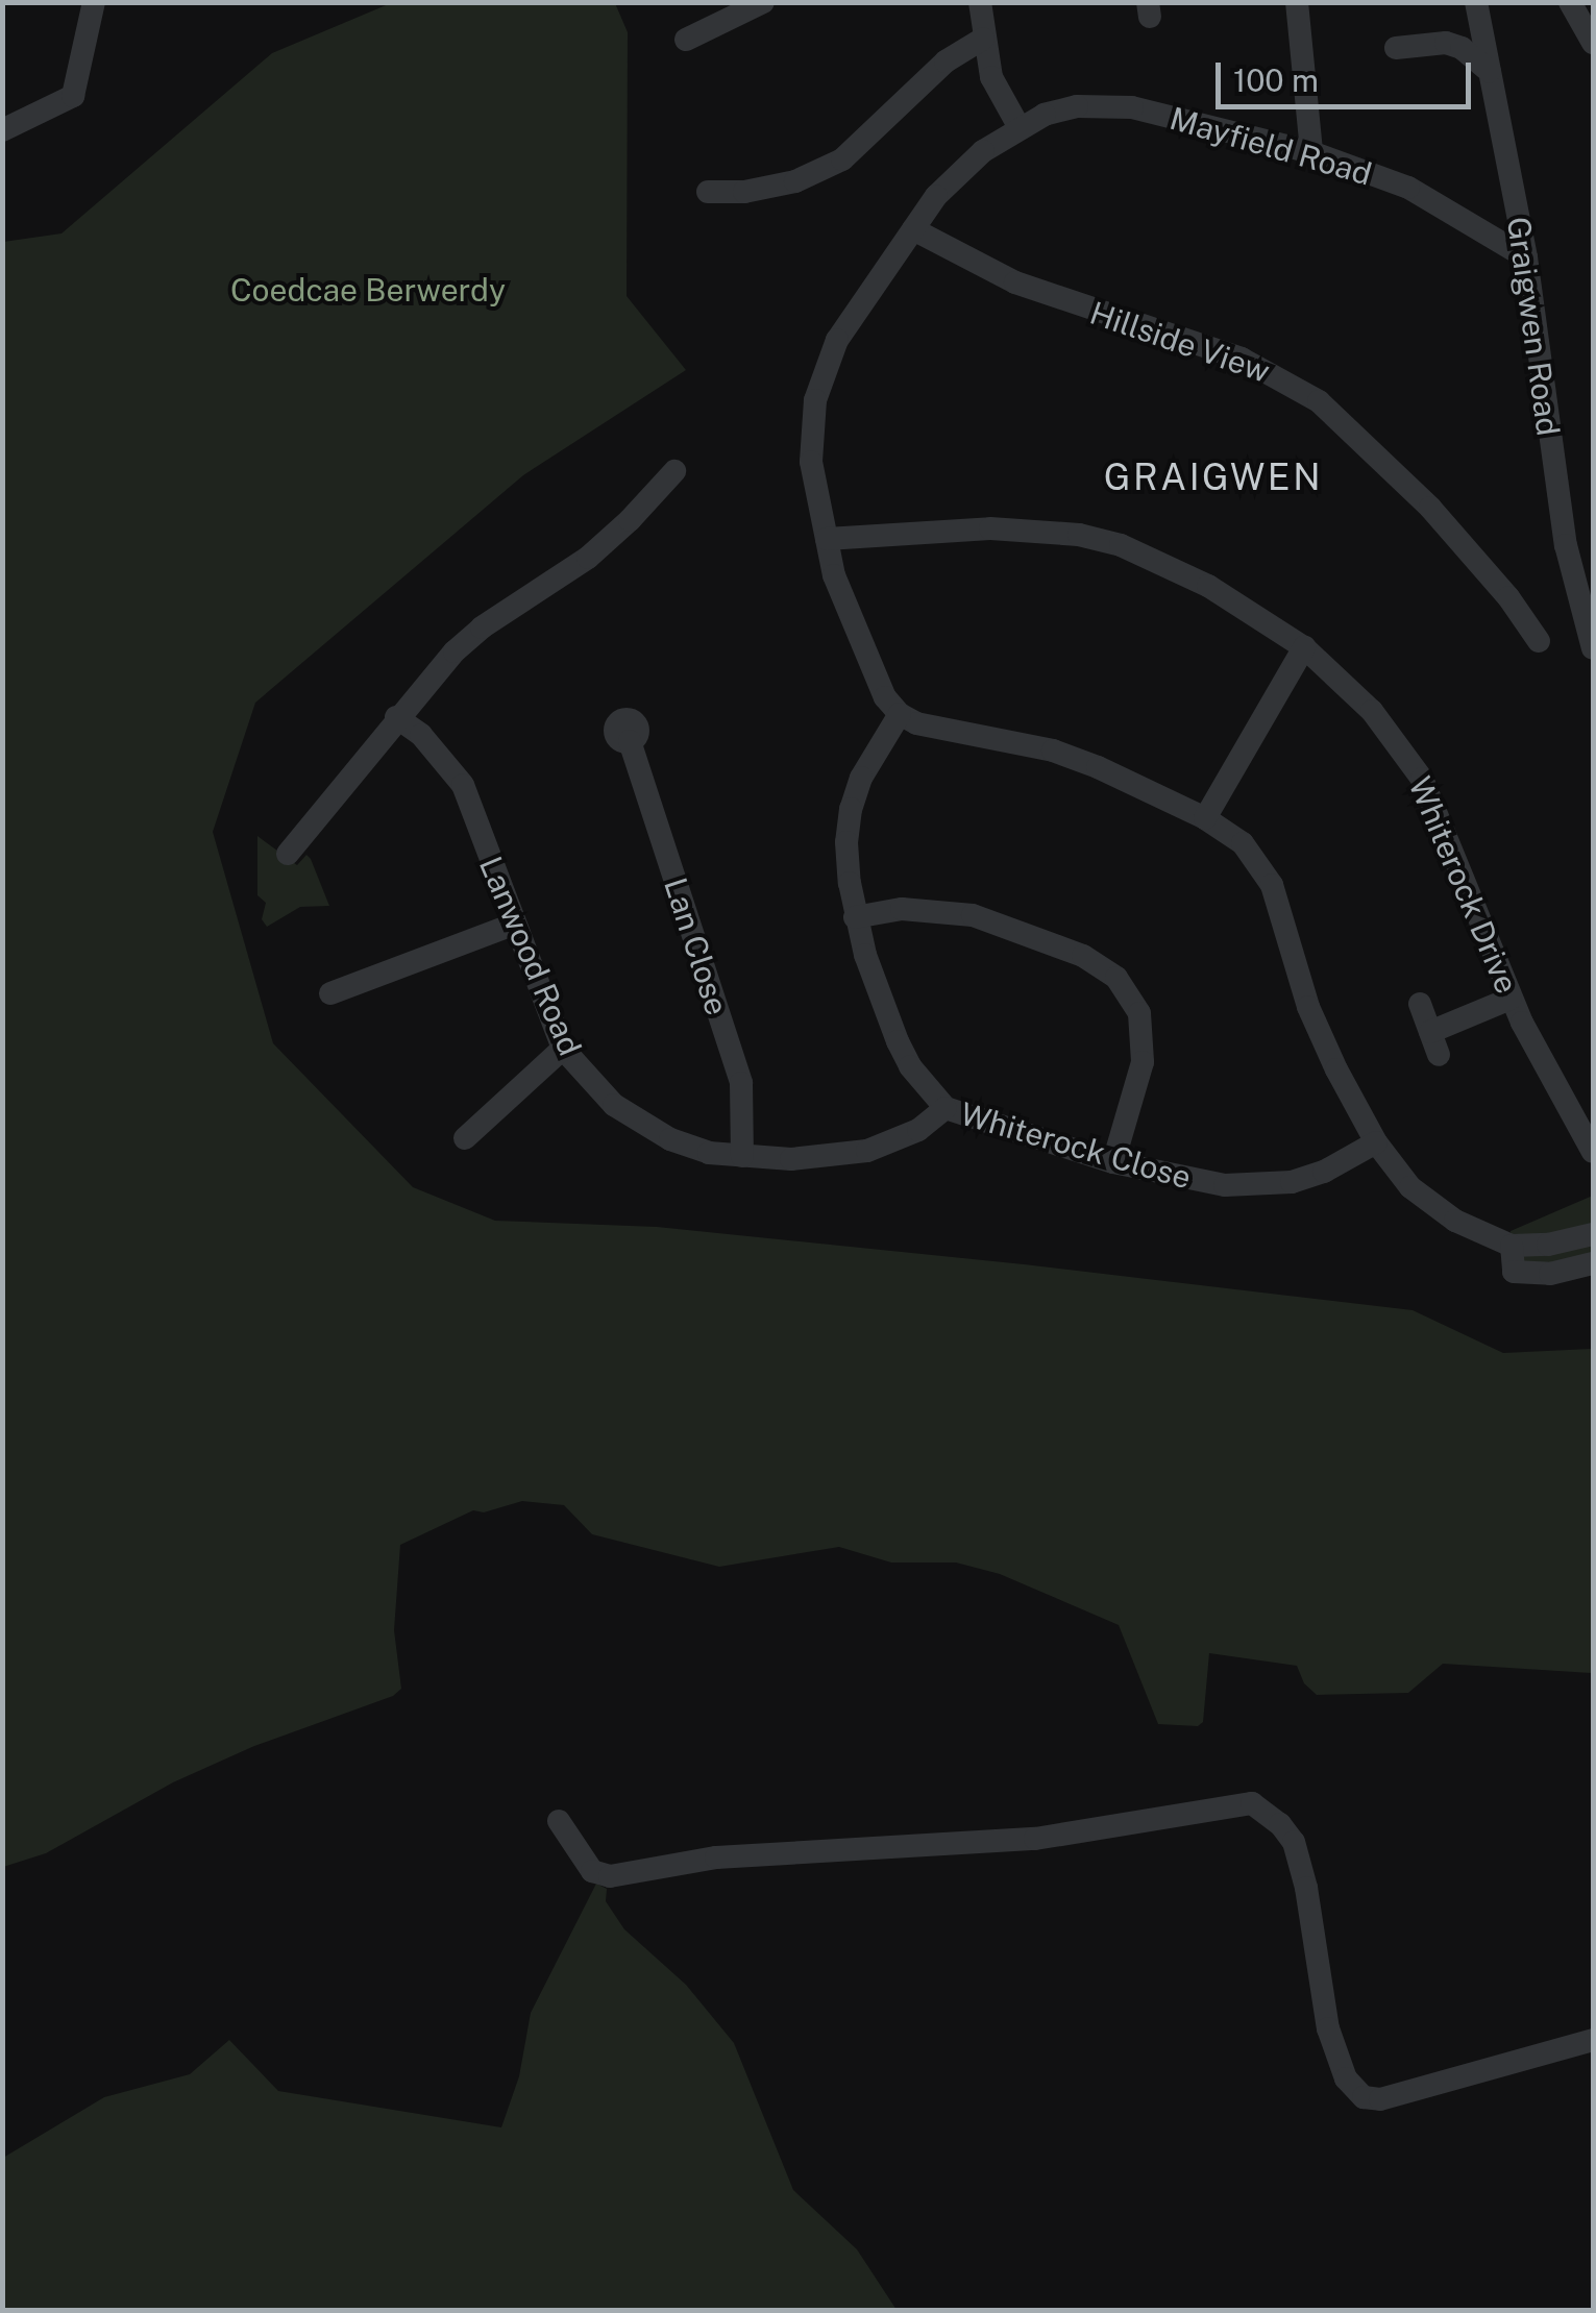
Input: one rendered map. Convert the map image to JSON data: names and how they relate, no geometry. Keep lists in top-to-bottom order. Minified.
{"streets":{"street":["Mayfield Road","Graigwen Road","Hillside View","Whiterock Drive","Lan Close","Lanwood Road","Whiterock Close"]},"crossings":[["Mayfield Road","Graigwen Road"],["Lan Close","Lanwood Road"],["Lanwood Road","Whiterock Close"]],"districts":["GRAIGWEN"],"parks":["Coedcae Berwerdy"],"scale_bar":"100 m"}
